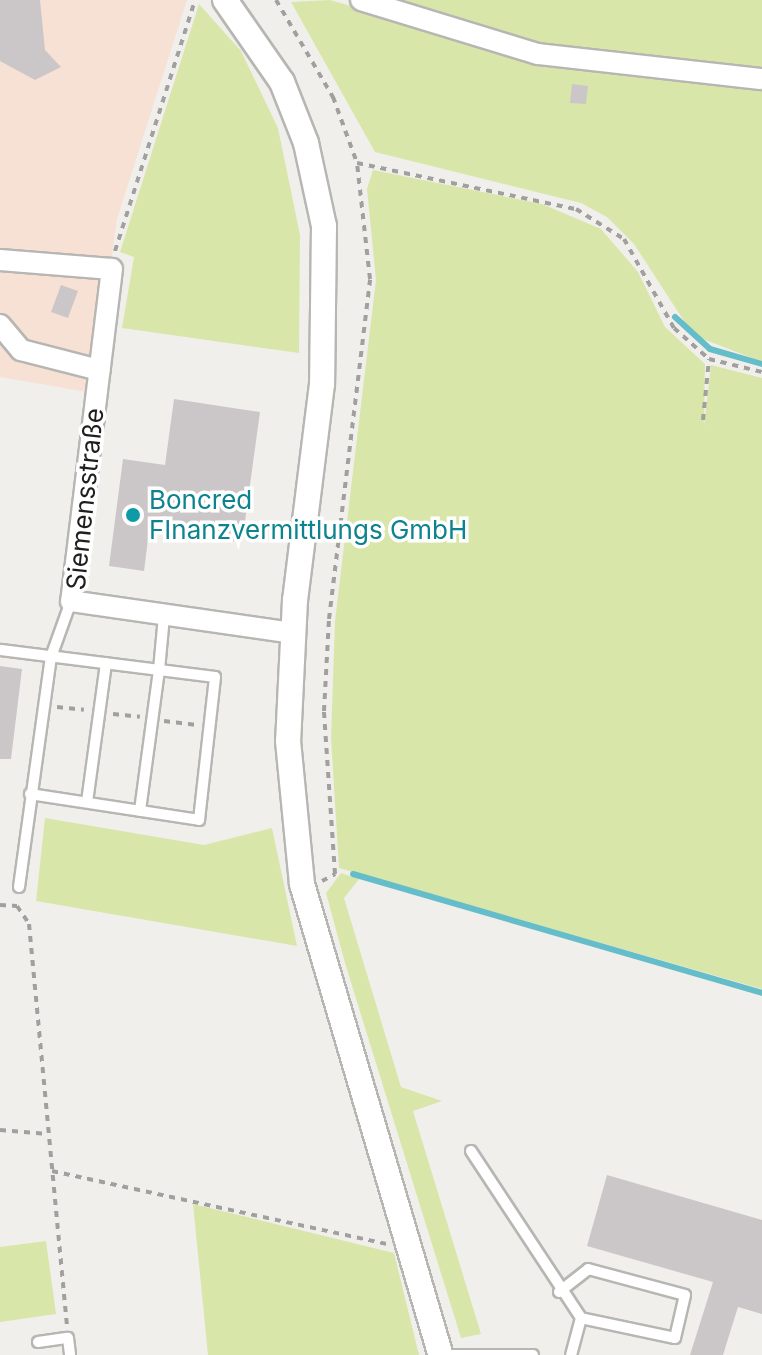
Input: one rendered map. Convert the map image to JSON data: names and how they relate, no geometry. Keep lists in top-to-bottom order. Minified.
{"streets":{"street":["Siemensstraße"]},"places":["Boncred FInanzvermittlungs GmbH"]}
